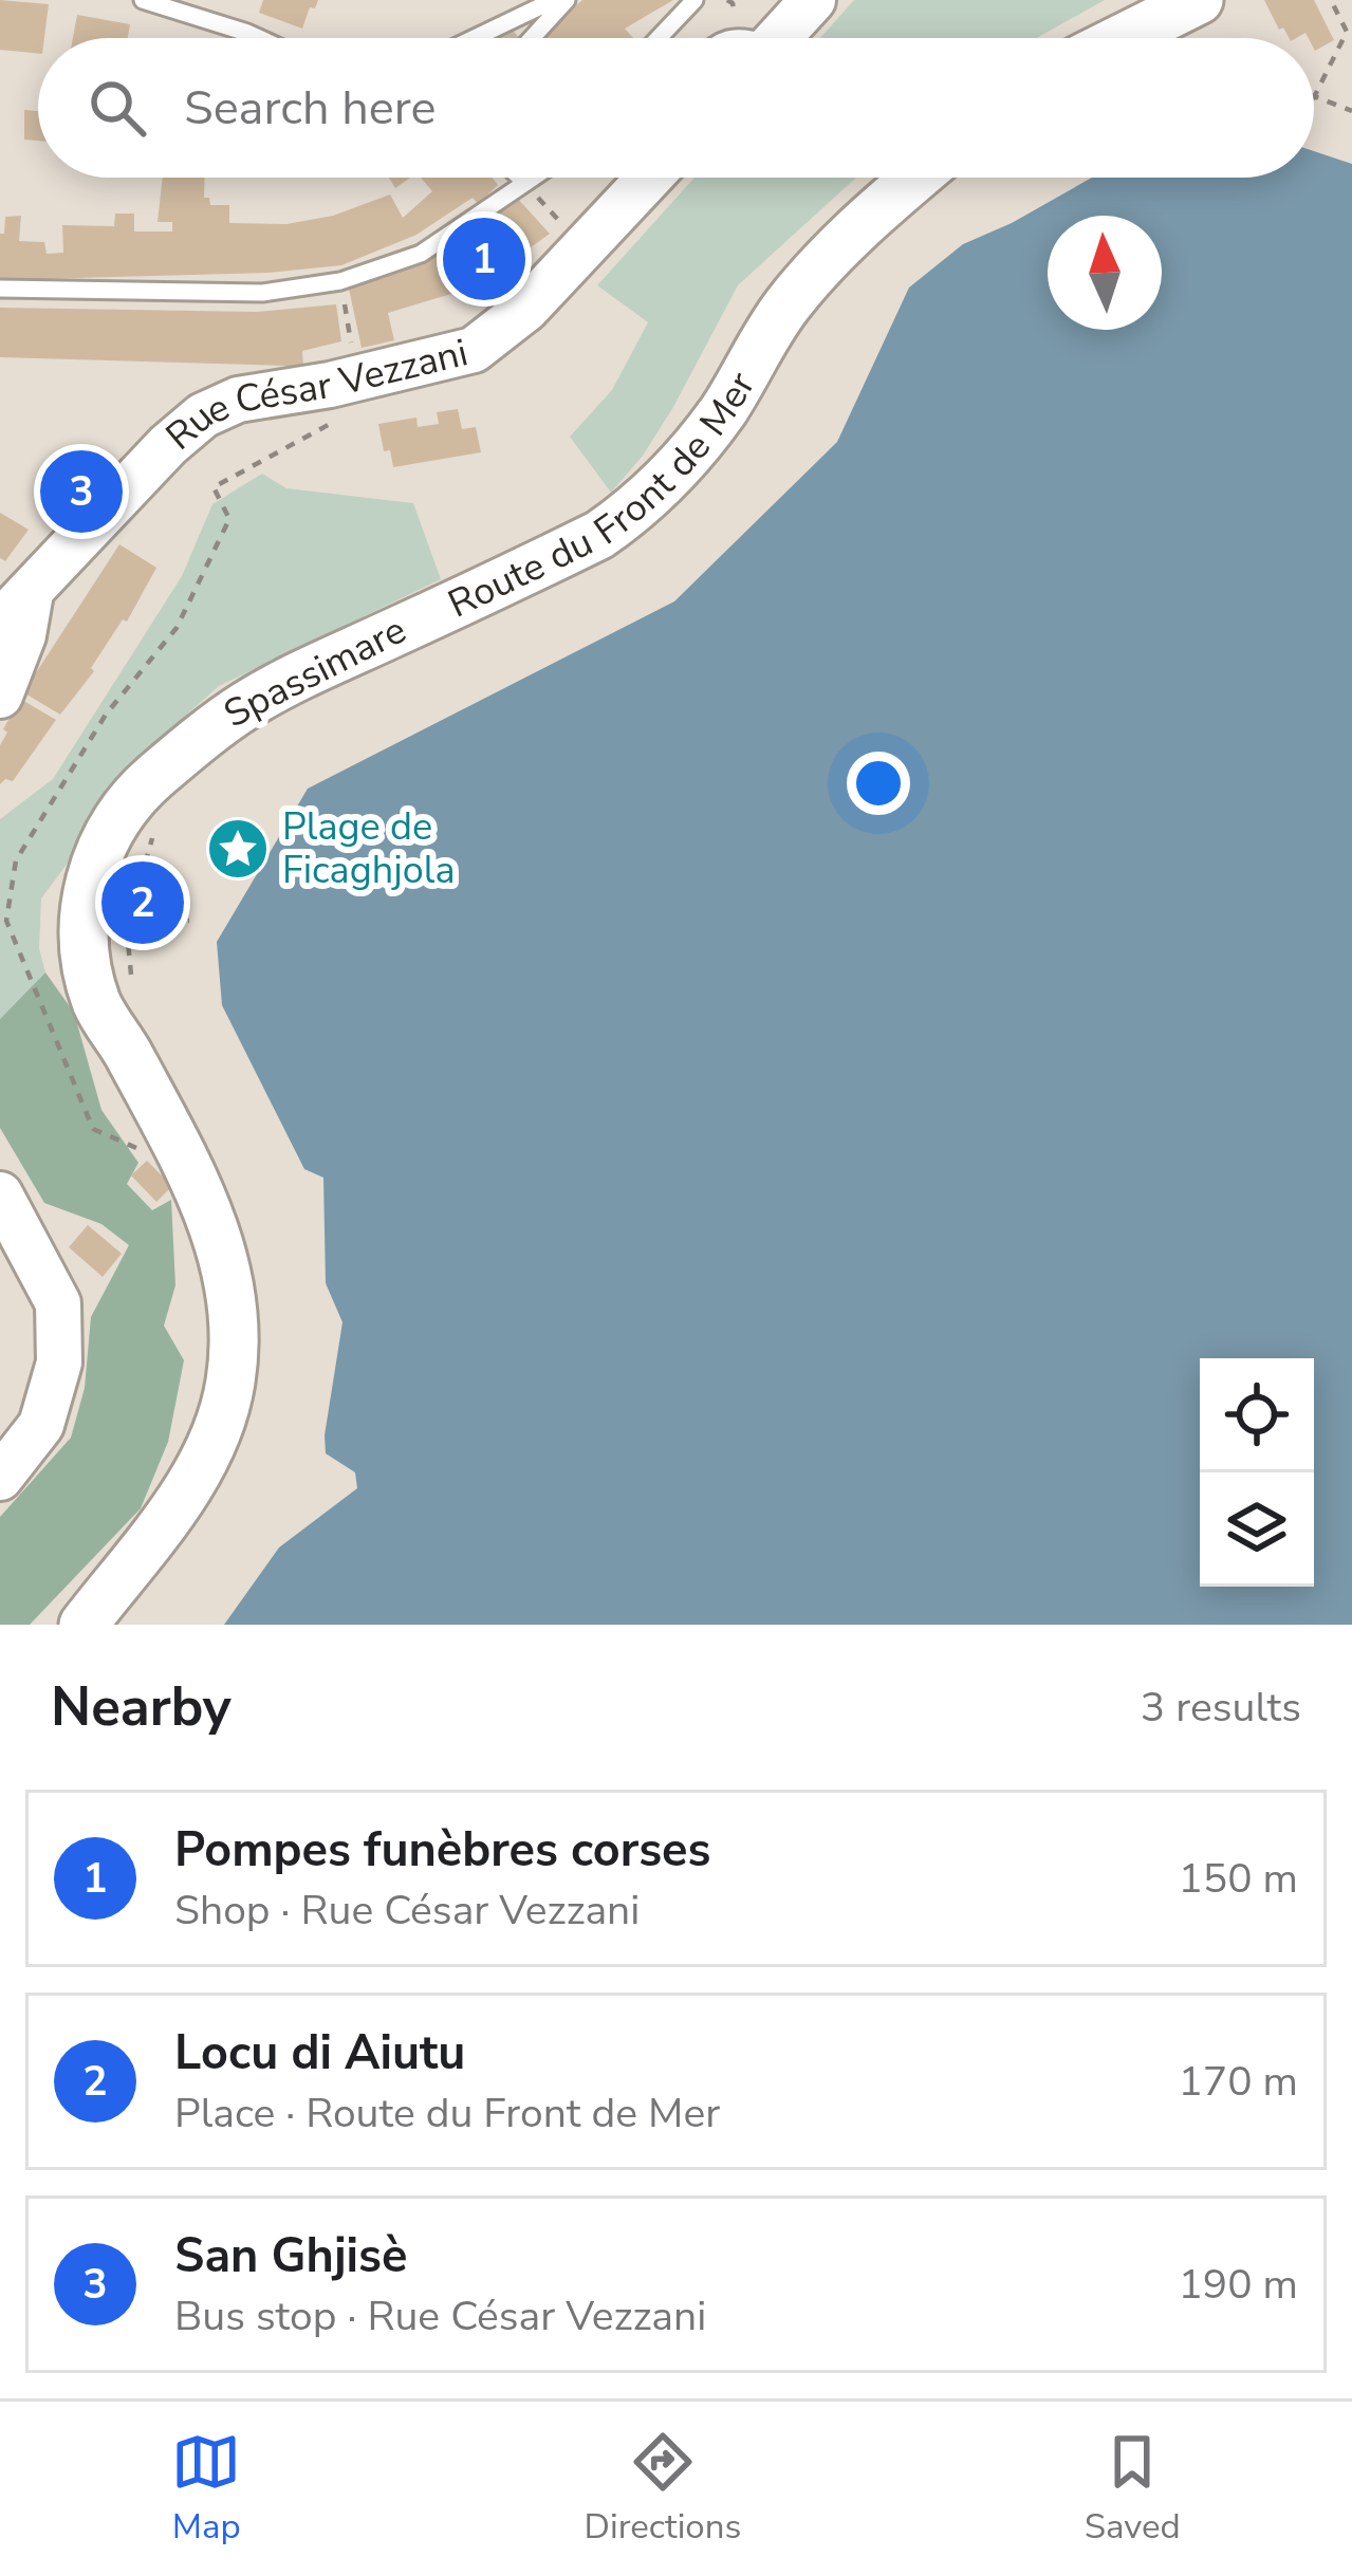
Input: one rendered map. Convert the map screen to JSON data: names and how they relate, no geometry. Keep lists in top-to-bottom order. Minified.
{"streets":{"main road":["Rue César Vezzani","Route du Front de Mer"]},"places":{"place":["Plage de Ficaghjola"]},"north":"top","page":{"search":"Search here","pins":["1","3","2"],"heading":["Nearby","3 results"],"list":[{"mark":"1","name":"Pompes funèbres corses","note":"Shop · Rue César Vezzani","value":"150 m"},{"mark":"2","name":"Locu di Aiutu","note":"Place · Route du Front de Mer","value":"170 m"},{"mark":"3","name":"San Ghjisè","note":"Bus stop · Rue César Vezzani","value":"190 m"}],"nav":["Map","Directions","Saved"]}}
